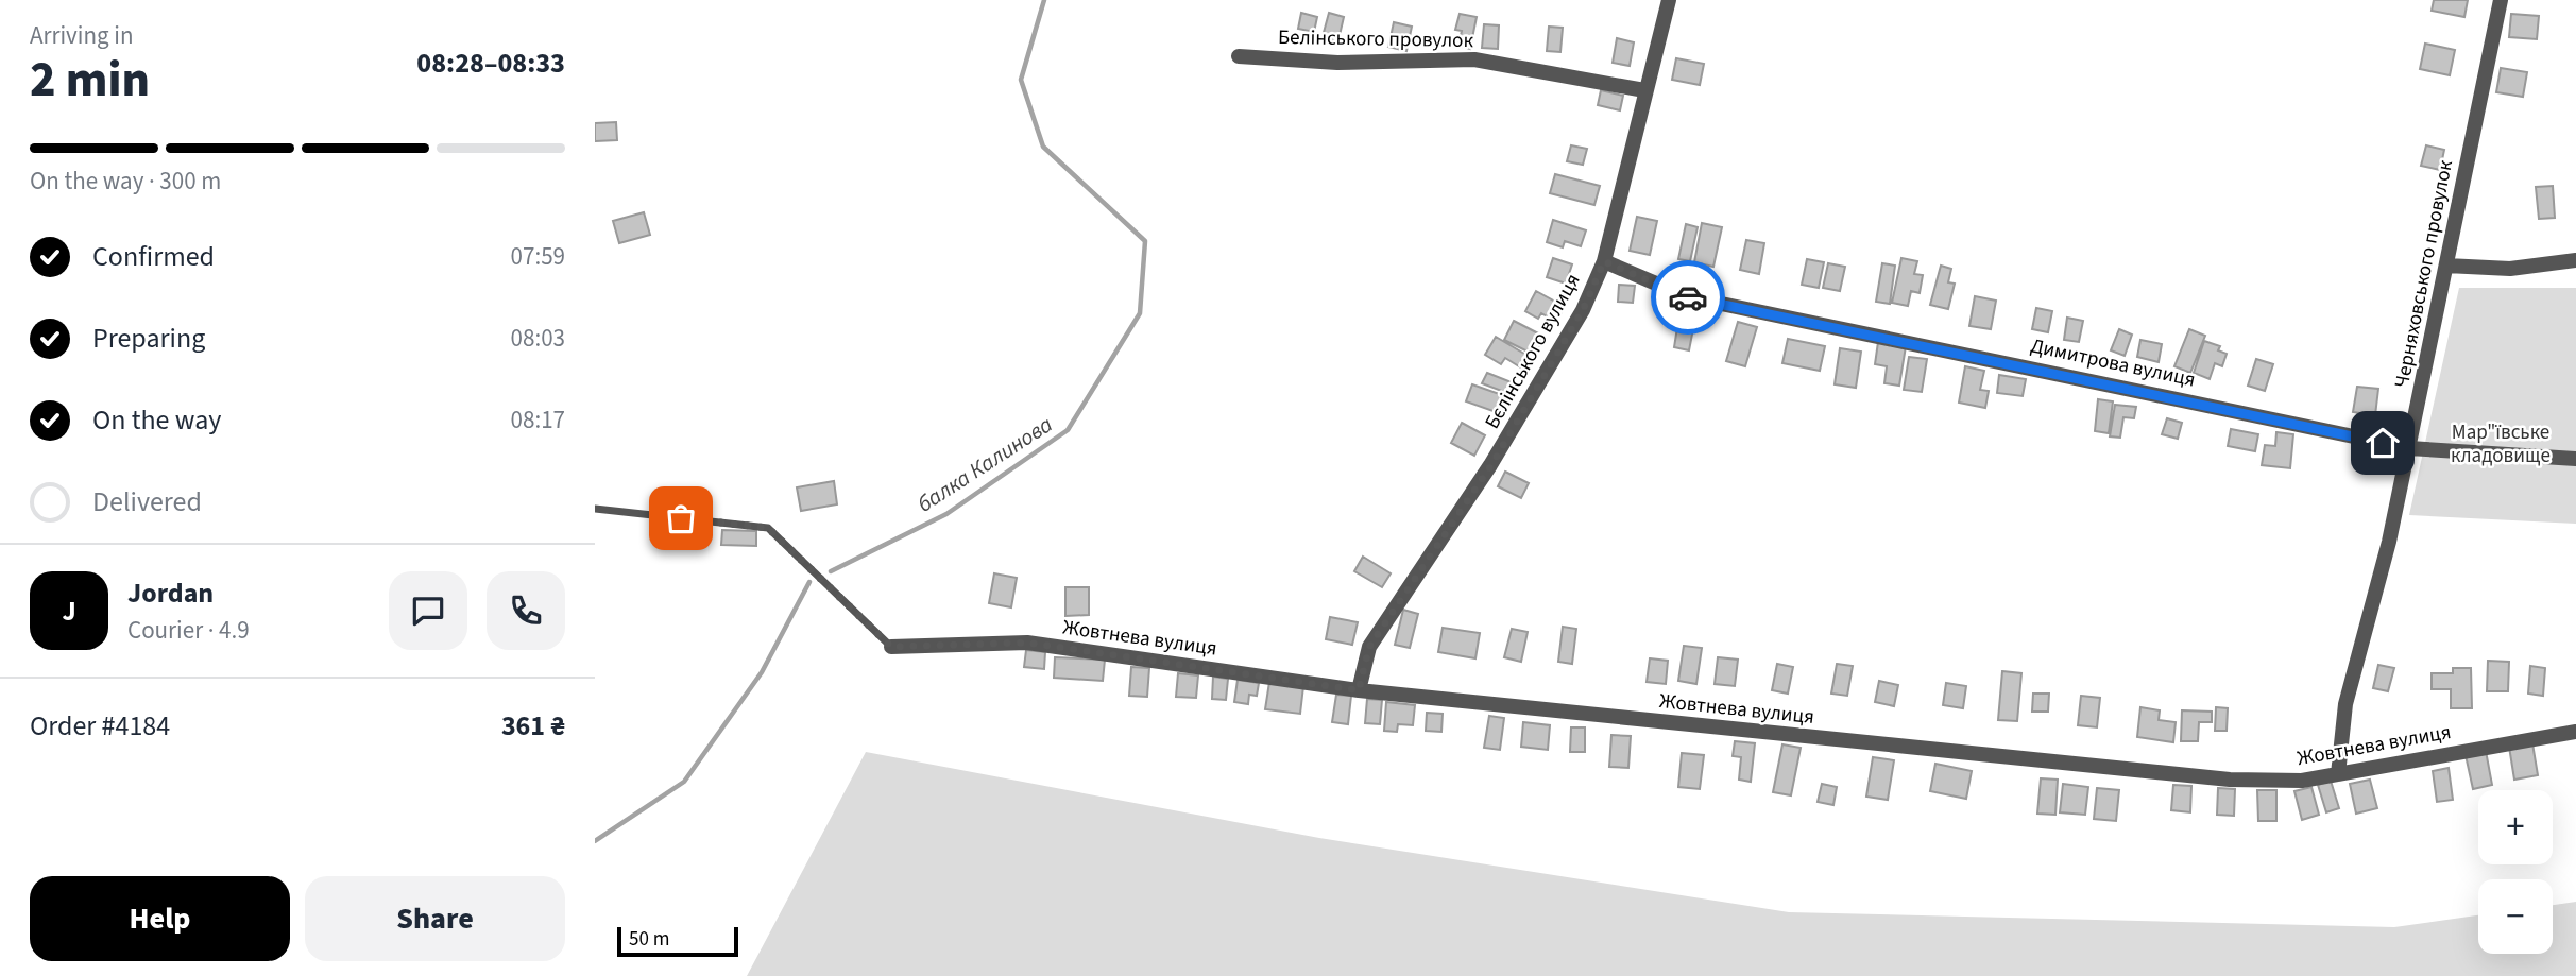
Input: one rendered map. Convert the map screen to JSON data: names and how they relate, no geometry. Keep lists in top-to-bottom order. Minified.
{"streets":{"street":["Белінського провулок","Черняховського провулок","Бєлінського вулиця","Димитрова вулиця","Жовтнева вулиця"]},"crossings":[["Белінського провулок","Бєлінського вулиця"],["Черняховського провулок","Димитрова вулиця"],["Черняховського провулок","Жовтнева вулиця"],["Бєлінського вулиця","Димитрова вулиця"],["Бєлінського вулиця","Жовтнева вулиця"]],"water":["балка Калинова"],"parks":["Мар\"ївське кладовище"],"scale_bar":"50 m","page":{"heading":["2 min","Arriving in","08:28–08:33"],"panel":["Jordan","Courier · 4.9","Order #4184","361 ₴"],"bar":"On the way · 300 m","list":[["Confirmed","07:59"],["Preparing","08:03"],["On the way","08:17"],"Delivered"],"round":"J","map_buttons":["+","−"],"buttons":["Help","Share"],"scale":"50 m"}}
